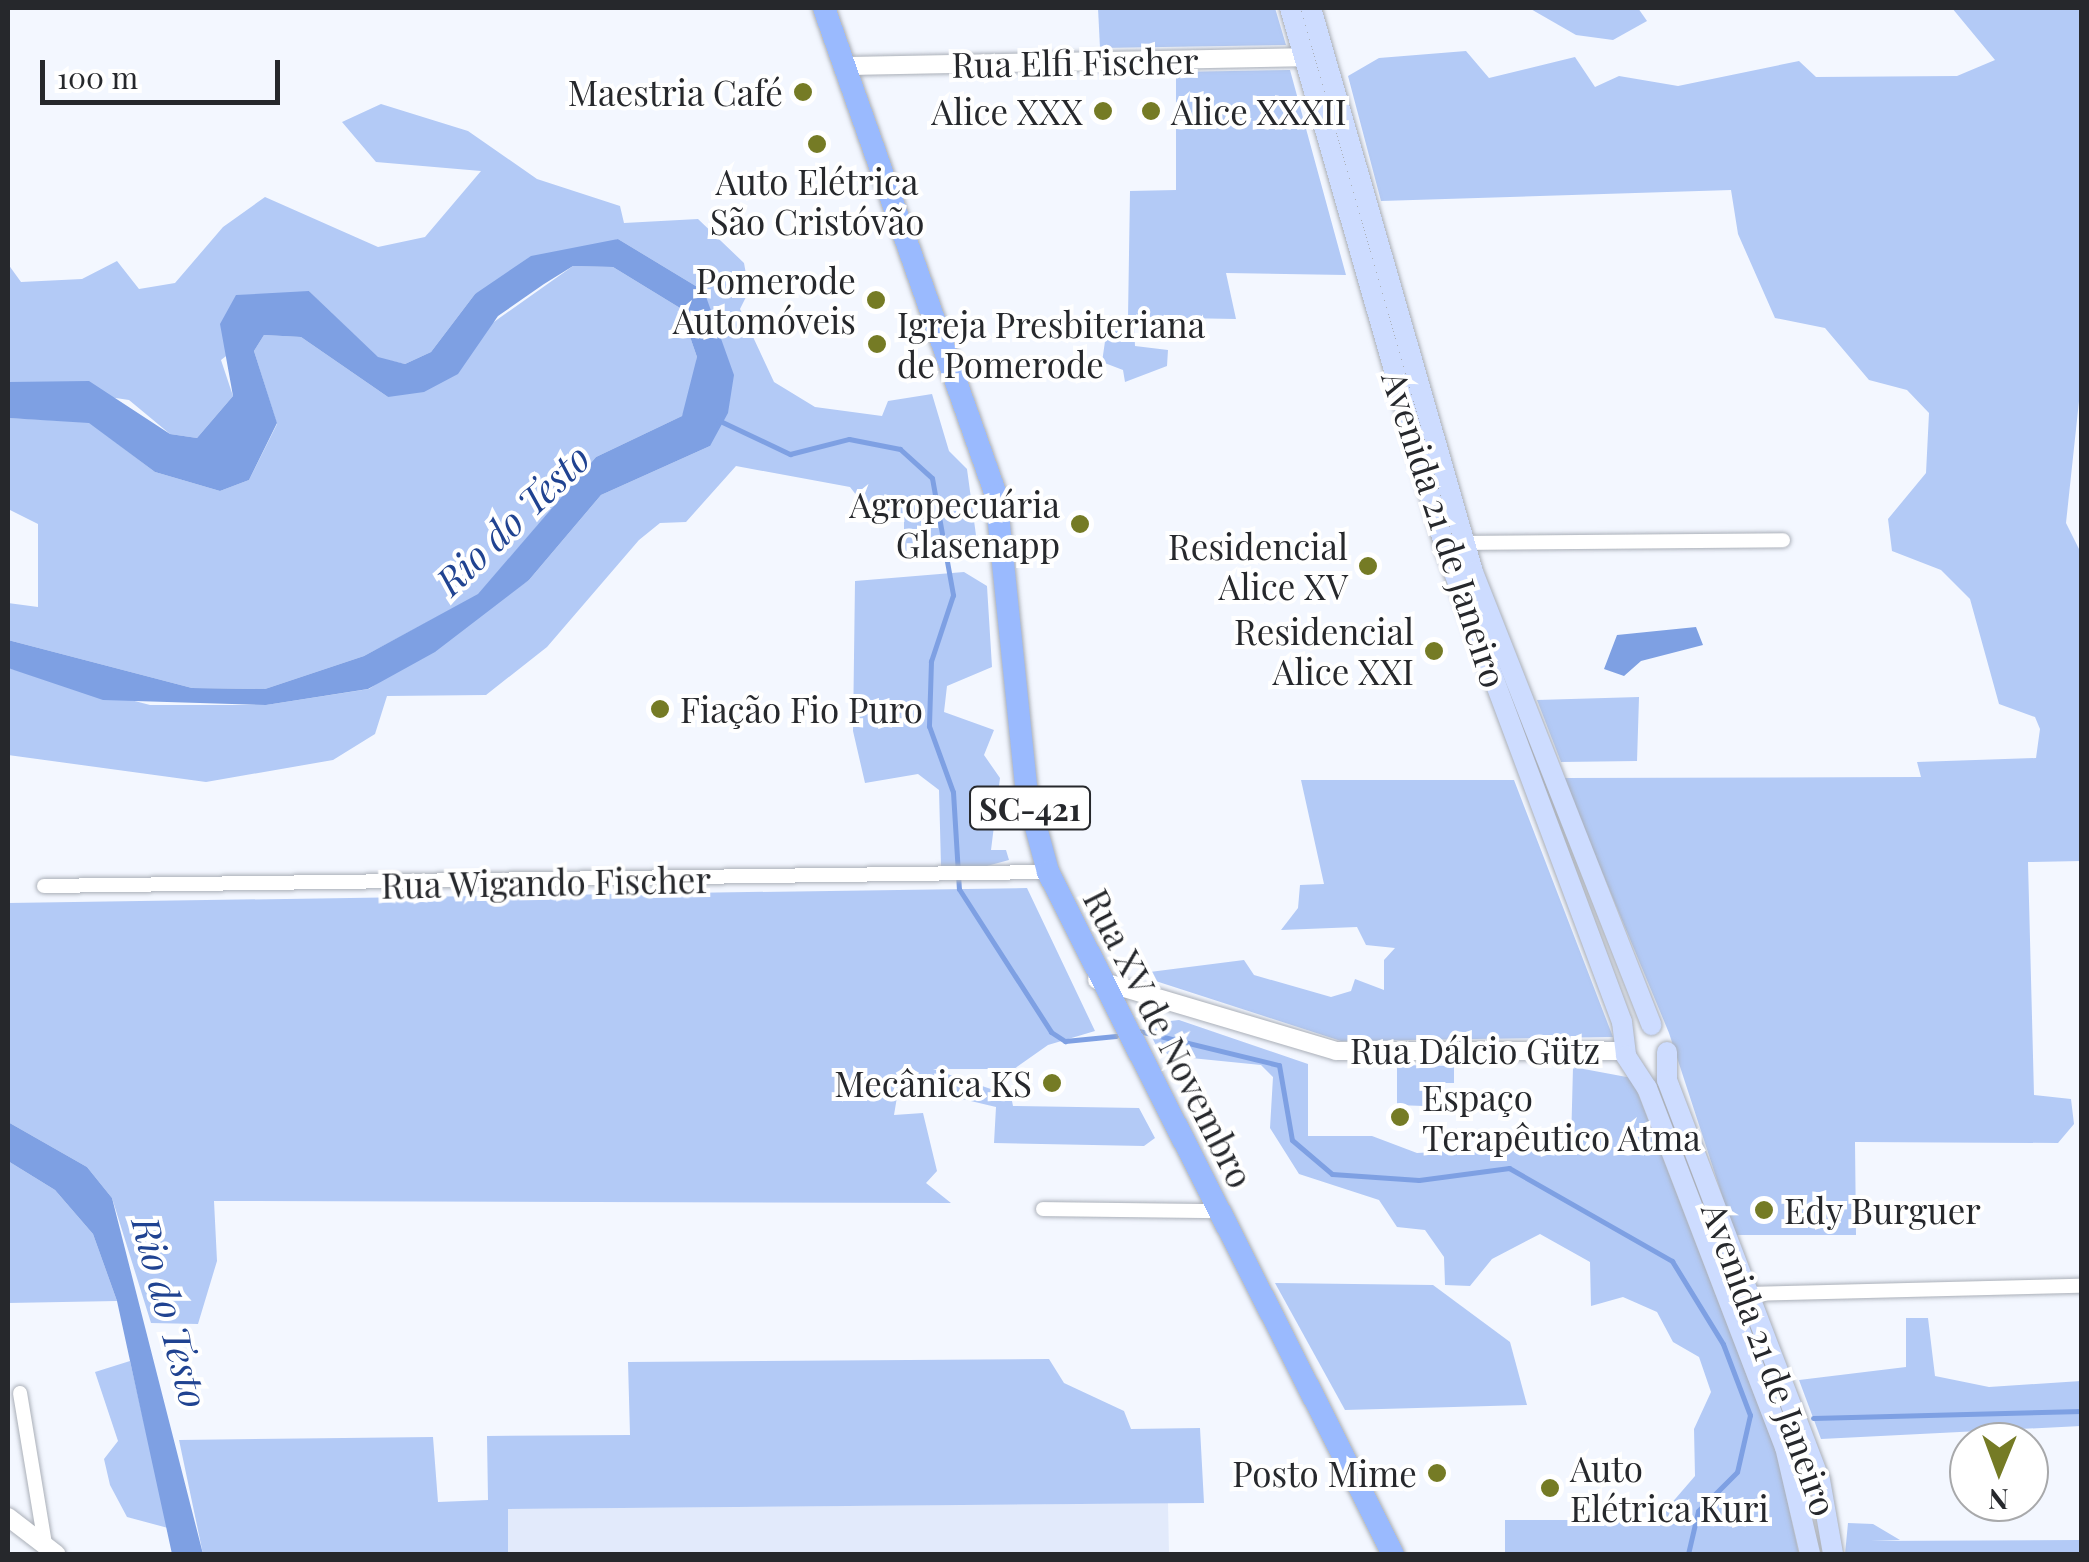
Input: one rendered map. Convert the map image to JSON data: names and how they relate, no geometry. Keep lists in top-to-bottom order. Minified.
{"streets":{"main road":["Avenida 21 de Janeiro","SC-421","Rua XV de Novembro"],"street":["Rua Elfi Fischer","Rua Wigando Fischer","Rua Dálcio Gütz"]},"crossings":[["Rua Elfi Fischer","Avenida 21 de Janeiro"],["Rua Elfi Fischer","Rua XV de Novembro"],["Avenida 21 de Janeiro","Rua Dálcio Gütz"],["Rua Wigando Fischer","Rua XV de Novembro"],["Rua XV de Novembro","Rua Dálcio Gütz"]],"water":["Rio do Testo"],"places":["Maestria Café","Alice XXX","Alice XXXII","Auto Elétrica São Cristóvão","Pomerode Automóveis","Igreja Presbiteriana de Pomerode","Agropecuária Glasenapp","Residencial Alice XV","Residencial Alice XXI","Fiação Fio Puro","Mecânica KS","Espaço Terapêutico Atma","Edy Burguer","Posto Mime","Auto Elétrica Kuri"],"scale_bar":"100 m","north":"bottom"}
